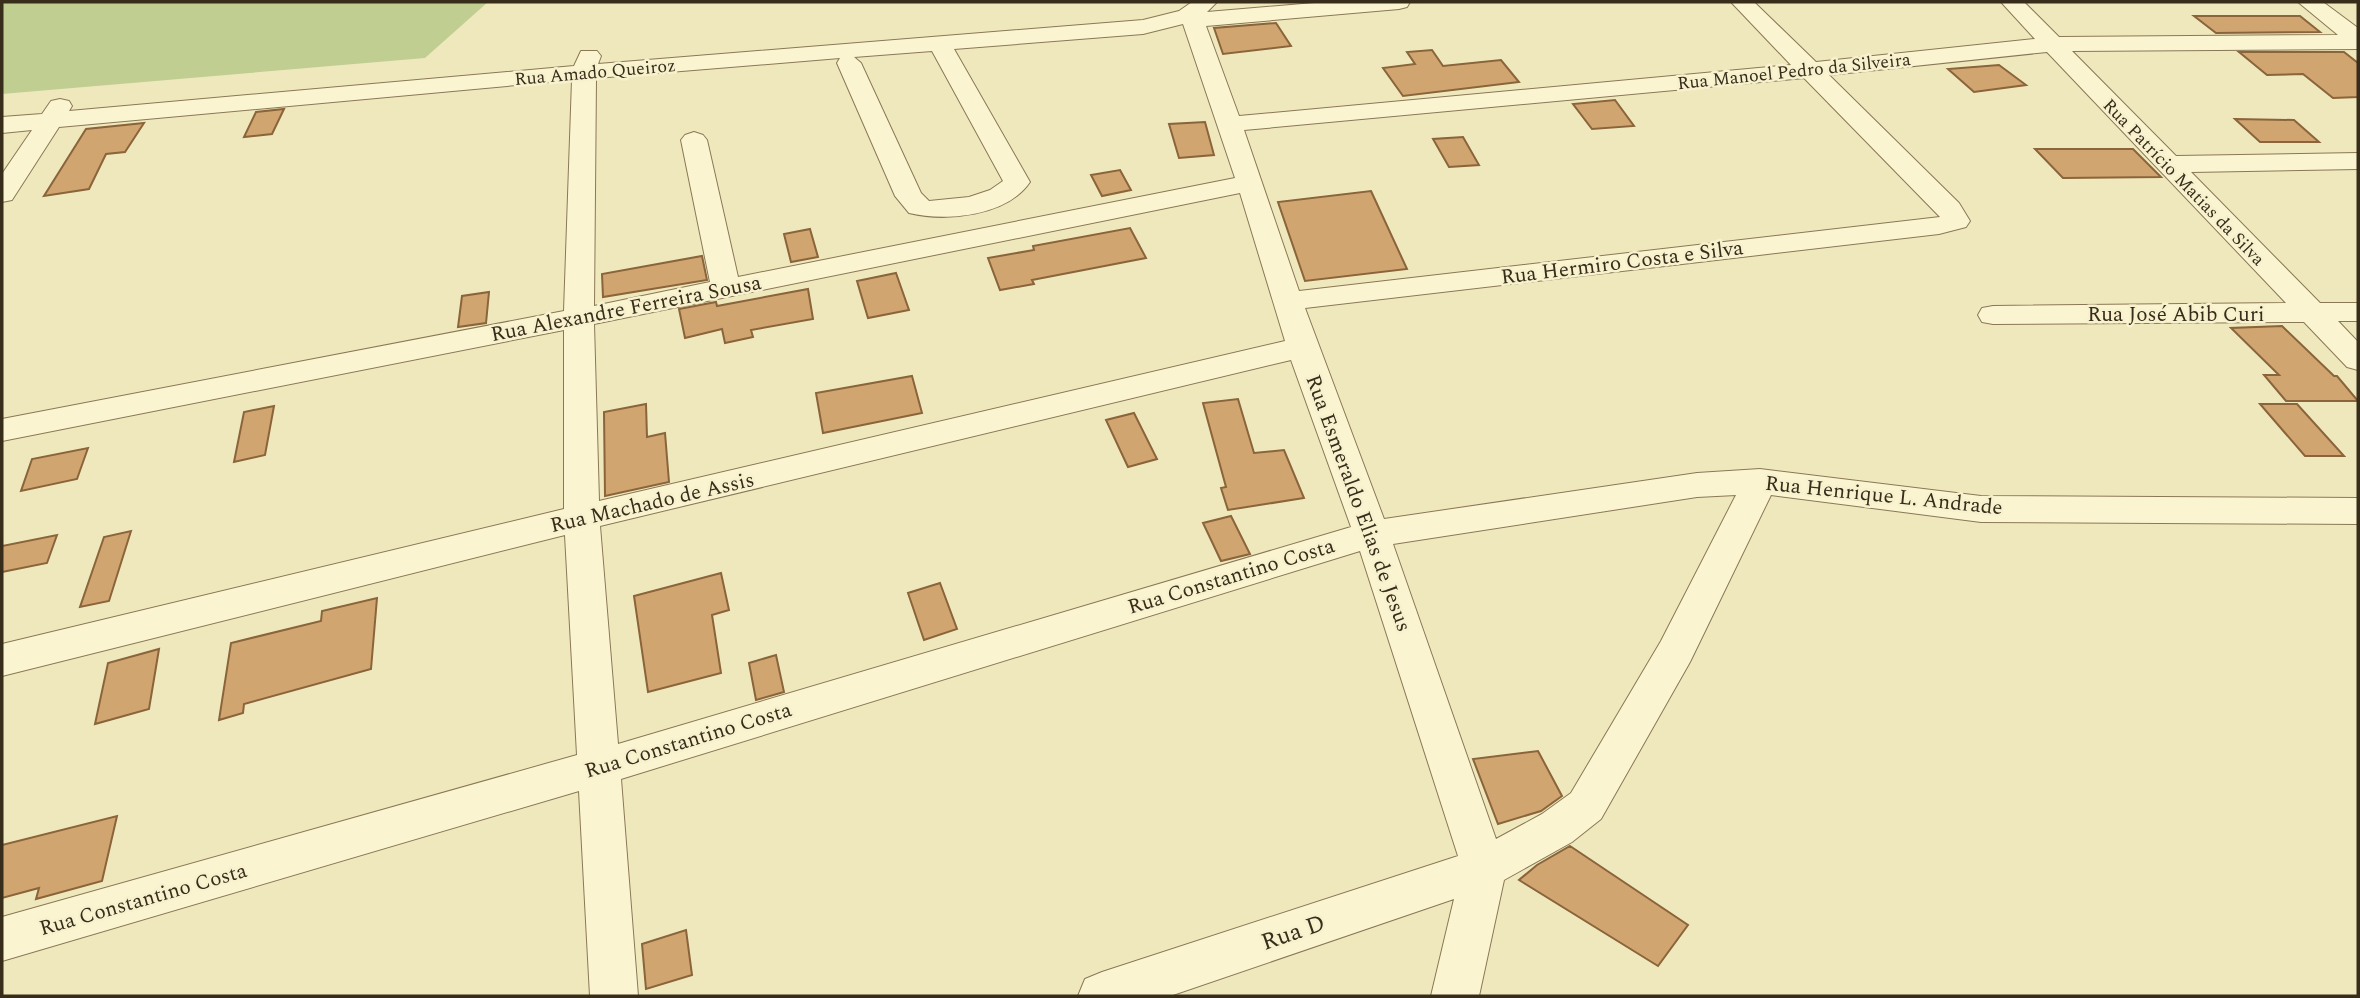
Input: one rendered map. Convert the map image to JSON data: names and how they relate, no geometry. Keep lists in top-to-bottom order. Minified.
{"streets":{"street":["Rua Manoel Pedro da Silveira","Rua Amado Queiroz","Rua Patrício Matias da Silva","Rua Hermiro Costa e Silva","Rua Alexandre Ferreira Sousa","Rua José Abib Curi","Rua Henrique L. Andrade","Rua Machado de Assis","Rua Esmeraldo Elias de Jesus","Rua Constantino Costa","Rua D"]},"crossings":[["Rua Manoel Pedro da Silveira","Rua Patrício Matias da Silva"],["Rua Manoel Pedro da Silveira","Rua Hermiro Costa e Silva"],["Rua Manoel Pedro da Silveira","Rua Esmeraldo Elias de Jesus"],["Rua Amado Queiroz","Rua Esmeraldo Elias de Jesus"],["Rua Patrício Matias da Silva","Rua José Abib Curi"],["Rua Hermiro Costa e Silva","Rua Esmeraldo Elias de Jesus"],["Rua Alexandre Ferreira Sousa","Rua Esmeraldo Elias de Jesus"],["Rua Henrique L. Andrade","Rua Esmeraldo Elias de Jesus"],["Rua Henrique L. Andrade","Rua Constantino Costa"],["Rua Henrique L. Andrade","Rua D"],["Rua Machado de Assis","Rua Esmeraldo Elias de Jesus"],["Rua Esmeraldo Elias de Jesus","Rua Constantino Costa"],["Rua Esmeraldo Elias de Jesus","Rua D"]]}
